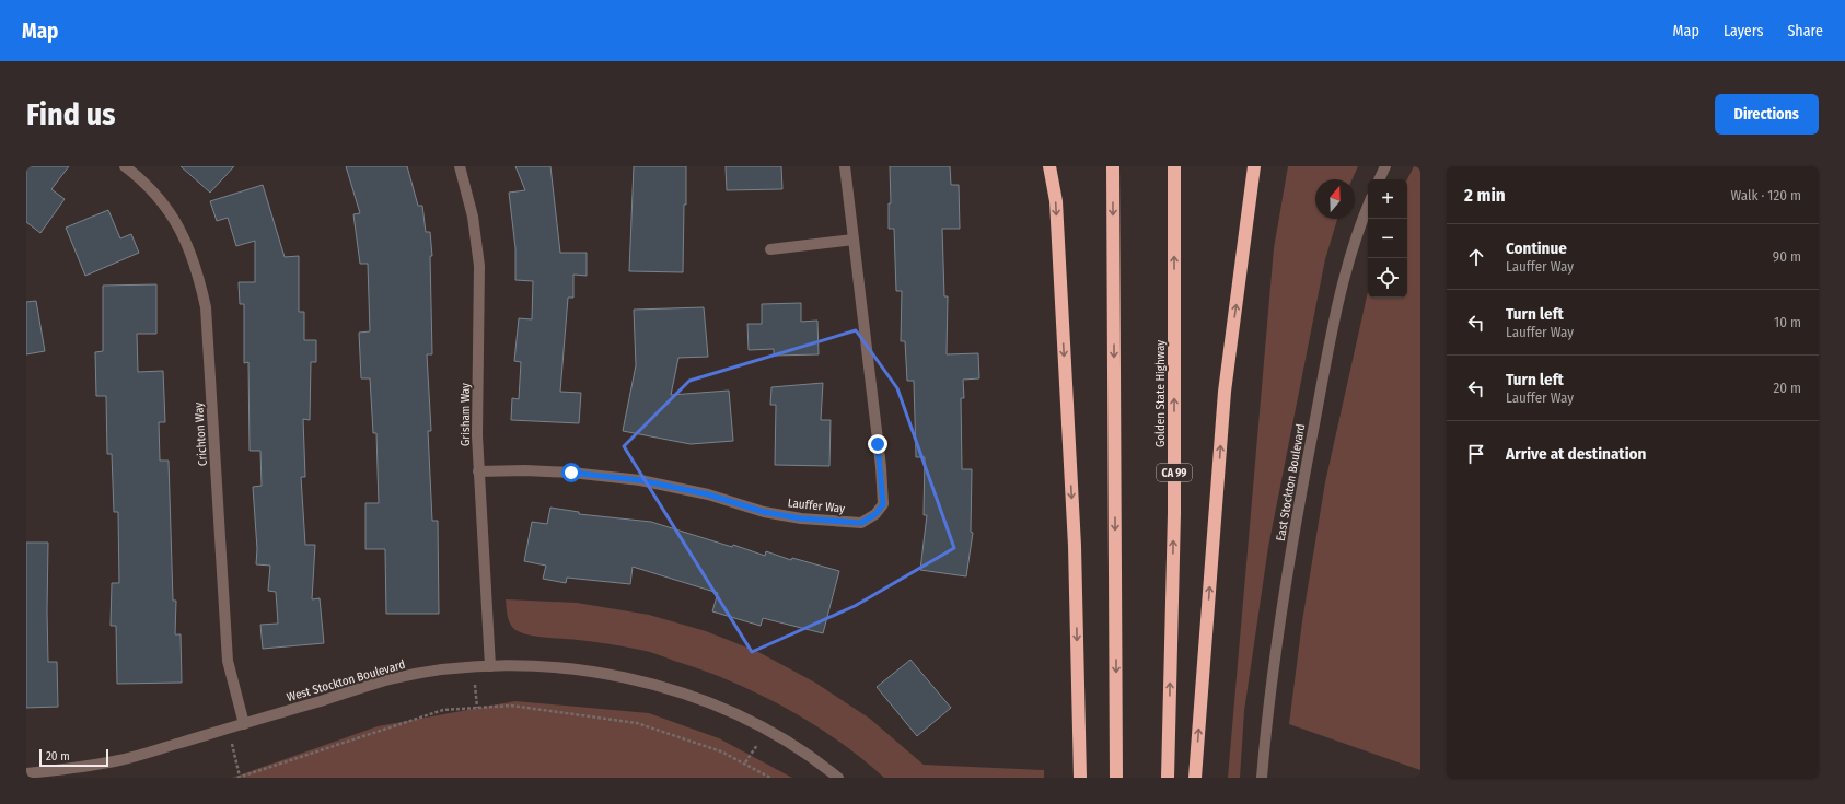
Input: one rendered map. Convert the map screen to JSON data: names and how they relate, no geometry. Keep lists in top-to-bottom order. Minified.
{"streets":{"highway":["Golden State Highway","CA 99"],"street":["Grisham Way","Crichton Way","East Stockton Boulevard","Lauffer Way","West Stockton Boulevard"]},"crossings":[["Grisham Way","Lauffer Way"],["Grisham Way","West Stockton Boulevard"],["Crichton Way","West Stockton Boulevard"]],"scale_bar":"20 m","north":"top","page":{"header":"Map","nav":["Map","Layers","Share"],"buttons":"Directions","title":"Find us","heading":["2 min","Walk · 120 m"],"map_buttons":["+","−"],"list":[["Continue","Lauffer Way","90 m"],["Turn left","Lauffer Way","10 m"],["Turn left","Lauffer Way","20 m"],"Arrive at destination"],"scale":"20 m"}}
